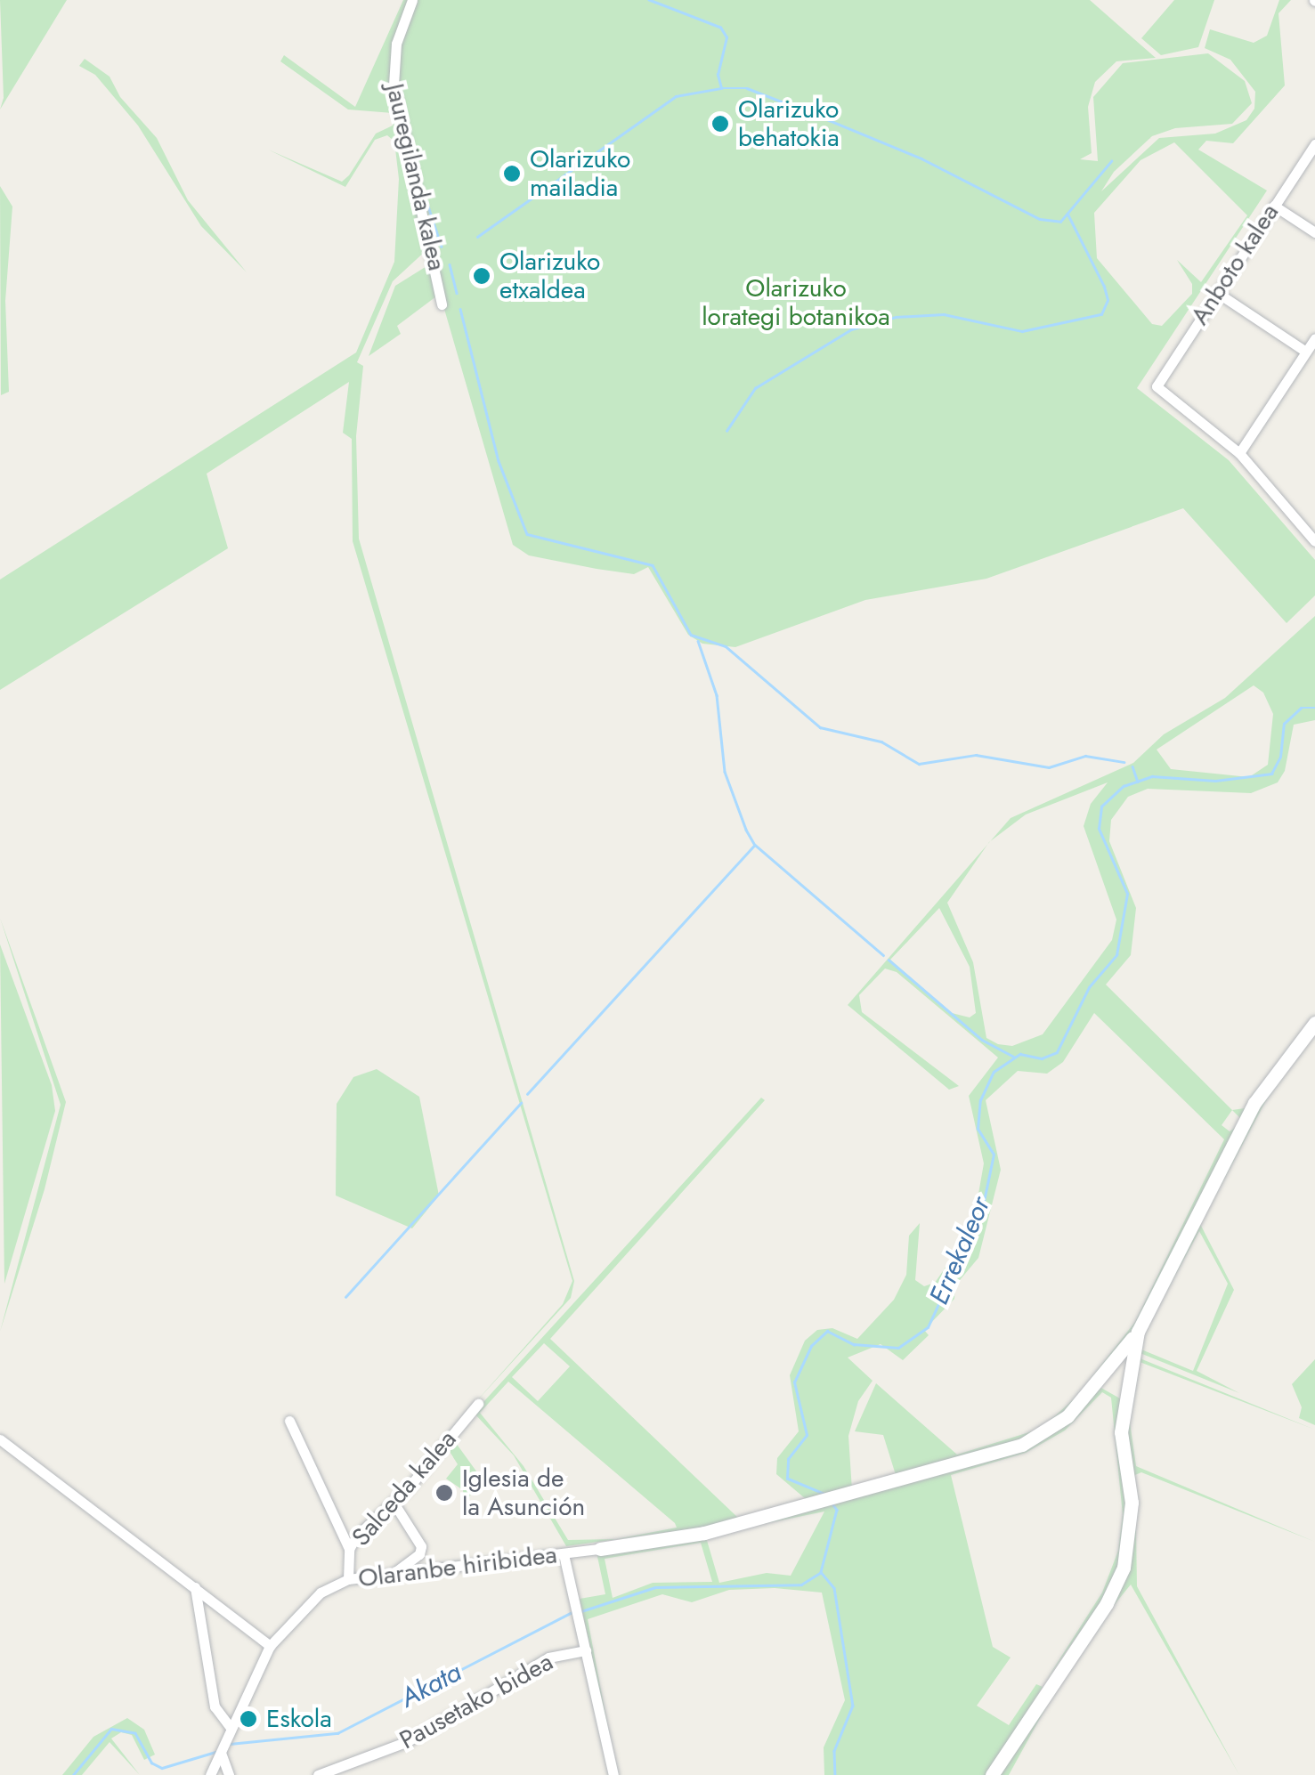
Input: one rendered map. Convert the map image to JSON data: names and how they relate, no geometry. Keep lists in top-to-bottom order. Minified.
{"streets":{"street":["Jauregilanda kalea","Anboto kalea","Salceda kalea","Olaranbe hiribidea","Pausetako bidea"]},"crossings":[["Salceda kalea","Olaranbe hiribidea"],["Olaranbe hiribidea","Pausetako bidea"]],"water":["Errekaleor","Akata"],"parks":["Olarizuko lorategi botanikoa"],"places":["Olarizuko behatokia","Olarizuko mailadia","Olarizuko etxaldea","Iglesia de la Asunción","Eskola"]}
